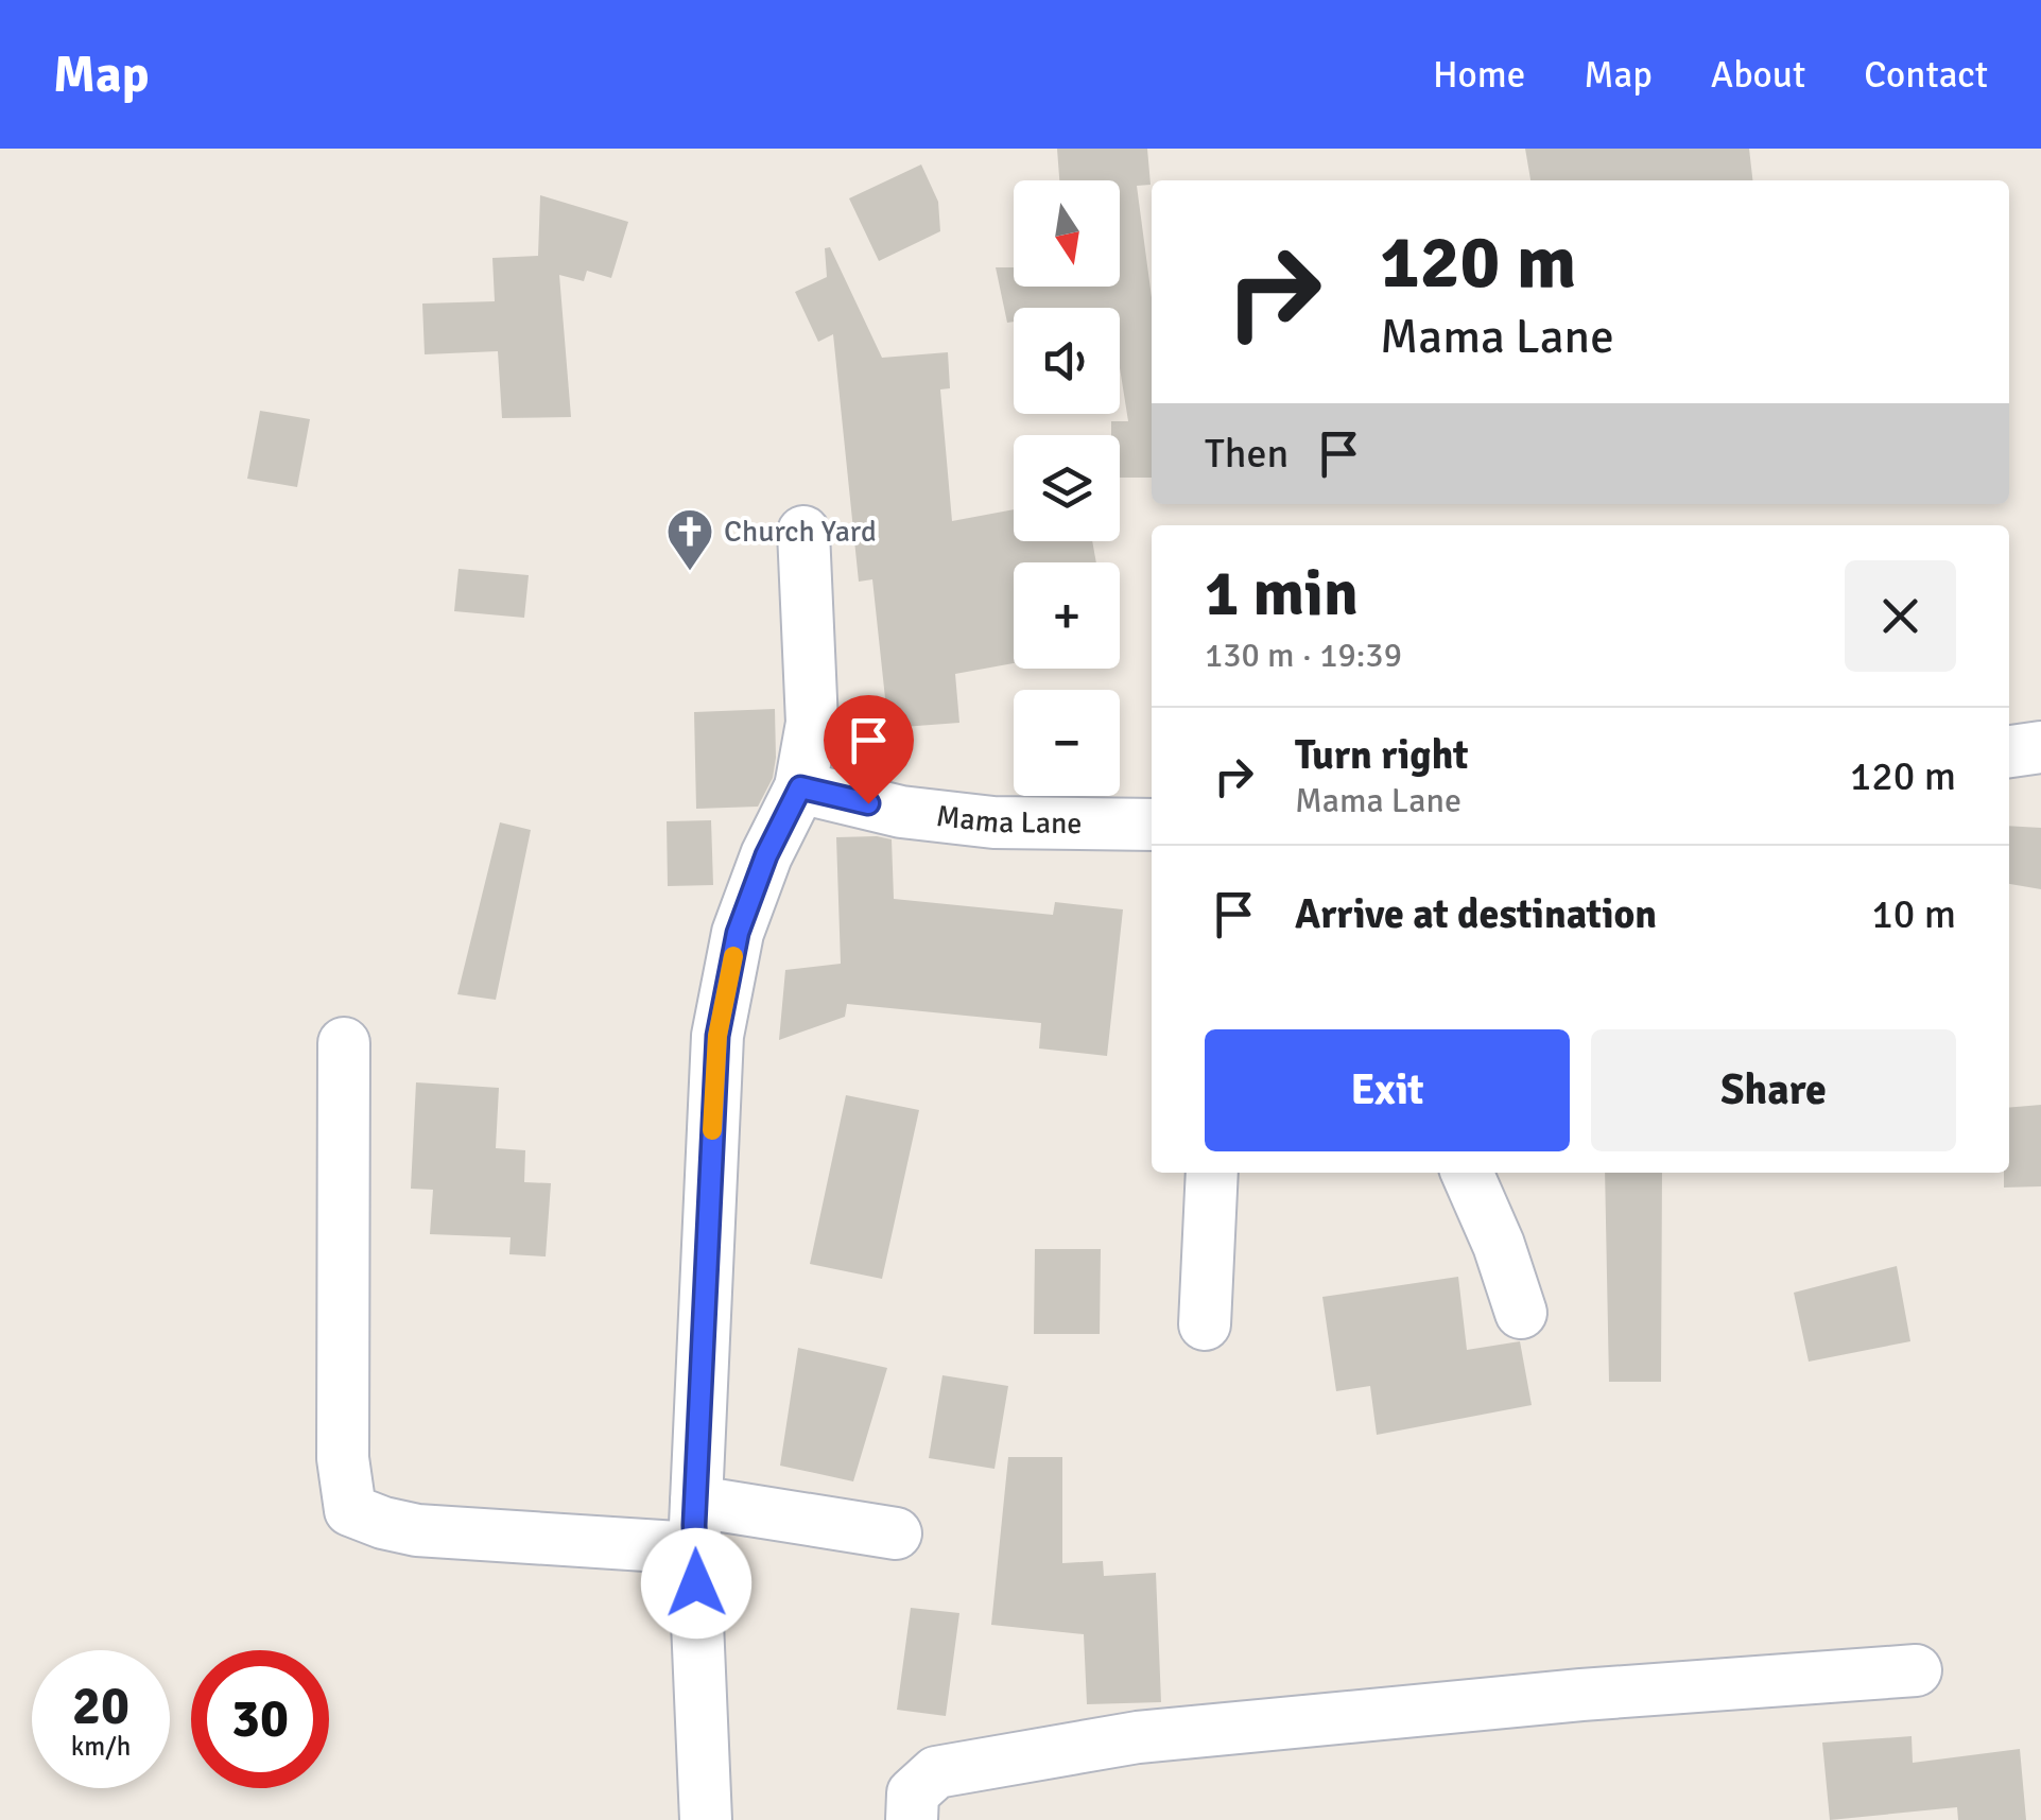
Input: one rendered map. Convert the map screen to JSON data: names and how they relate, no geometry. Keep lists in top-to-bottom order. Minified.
{"streets":{"street":["Mama Lane"]},"places":{"church":["Church Yard"]},"north":"bottom","page":{"header":"Map","nav":["Home","Map","About","Contact"],"map_buttons":["+","−"],"turn":["120 m","Mama Lane"],"then":"Then","heading":["1 min","130 m · 19:39"],"list":[{"name":"Turn right","note":"Mama Lane","value":"120 m"},{"name":"Arrive at destination","value":"10 m"}],"buttons":["Exit","Share"],"speed":"20 km/h","limit":"30"}}
